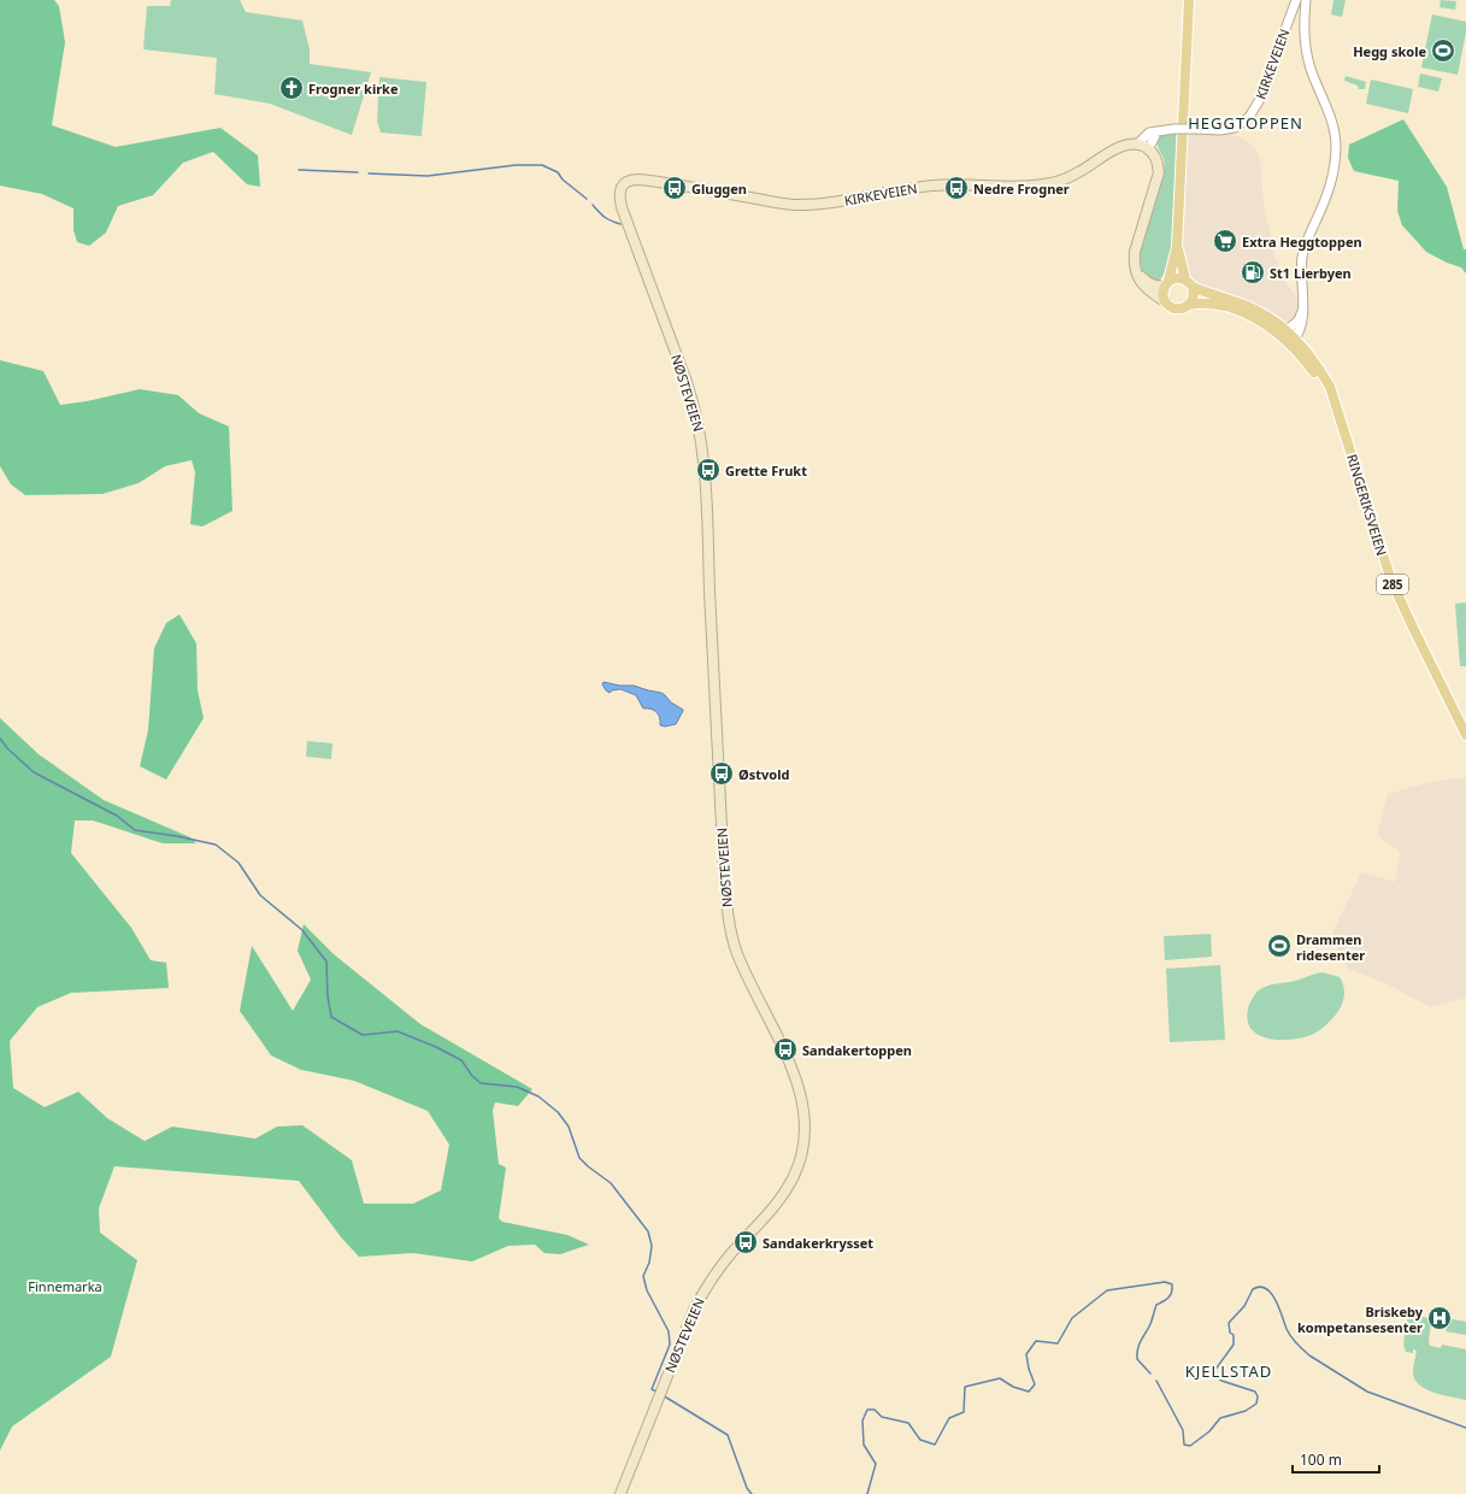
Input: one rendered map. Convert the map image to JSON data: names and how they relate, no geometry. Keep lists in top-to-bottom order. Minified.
{"streets":{"main road":["KIRKEVEIEN","NØSTEVEIEN","RINGERIKSVEIEN","285"]},"crossings":[["KIRKEVEIEN","NØSTEVEIEN"],["RINGERIKSVEIEN","285"]],"districts":["HEGGTOPPEN","KJELLSTAD"],"parks":["Finnemarka"],"places":{"sports":["Hegg skole","Drammen ridesenter"],"church":["Frogner kirke"],"bus stop":["Gluggen","Nedre Frogner","Grette Frukt","Østvold","Sandakertoppen","Sandakerkrysset"],"supermarket":["Extra Heggtoppen"],"fuel station":["St1 Lierbyen"],"hospital":["Briskeby kompetansesenter"]},"scale_bar":"100 m"}
